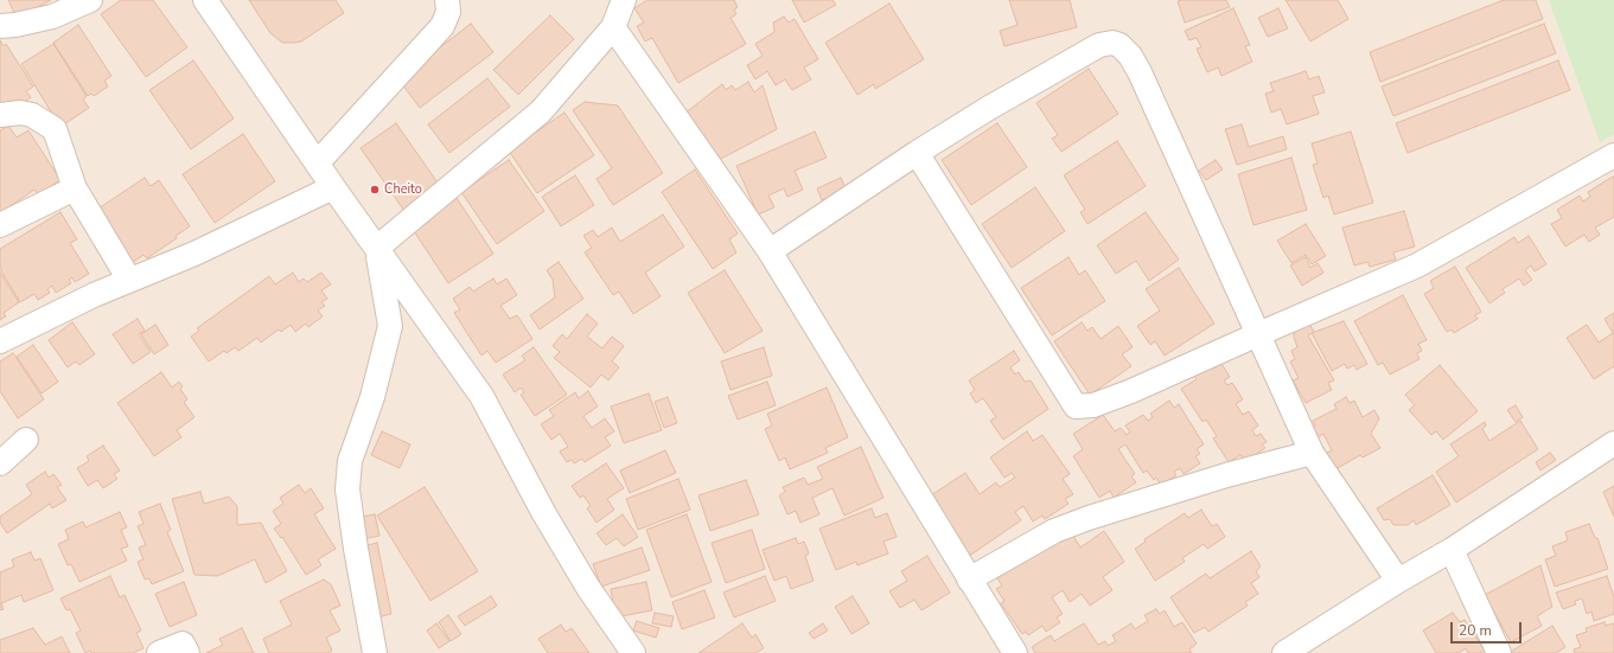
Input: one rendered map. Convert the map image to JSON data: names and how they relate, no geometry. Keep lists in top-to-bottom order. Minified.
{"places":["Cheito"],"scale_bar":"20 m"}
